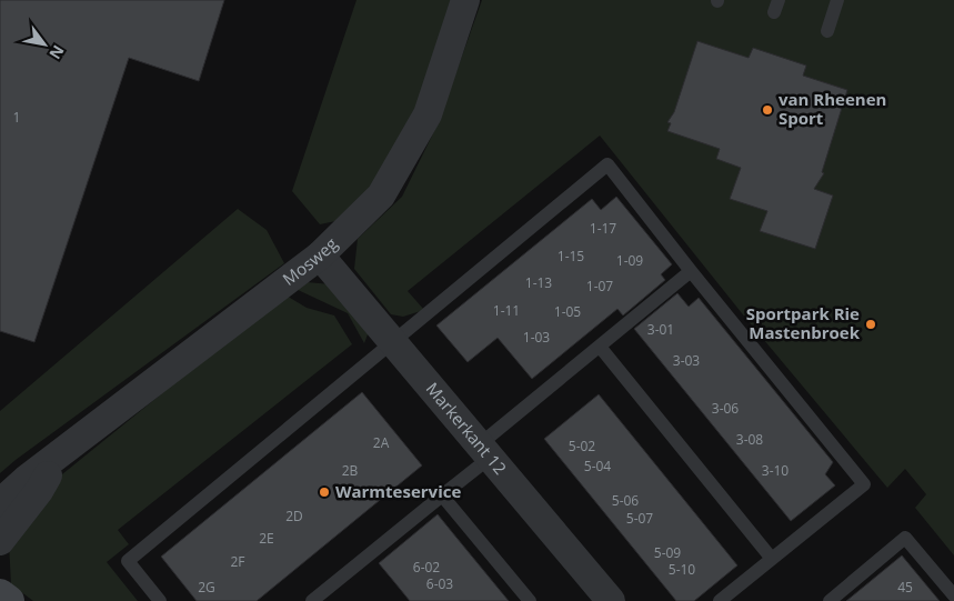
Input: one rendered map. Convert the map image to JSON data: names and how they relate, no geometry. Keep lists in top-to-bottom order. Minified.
{"streets":{"street":["Mosweg","Markerkant 12"]},"crossings":[["Mosweg","Markerkant 12"]],"places":["van Rheenen Sport","Sportpark Rie Mastenbroek","Warmteservice"],"house_numbers":["1","1-17","1-15","1-09","1-13","1-07","1-11","1-05","3-01","1-03","3-03","3-06","3-08","2A","5-02","5-04","2B","3-10","5-06","2D","5-07","2E","5-09","2F","6-02","5-10","6-03","2G","45"],"north":"bottom right"}
